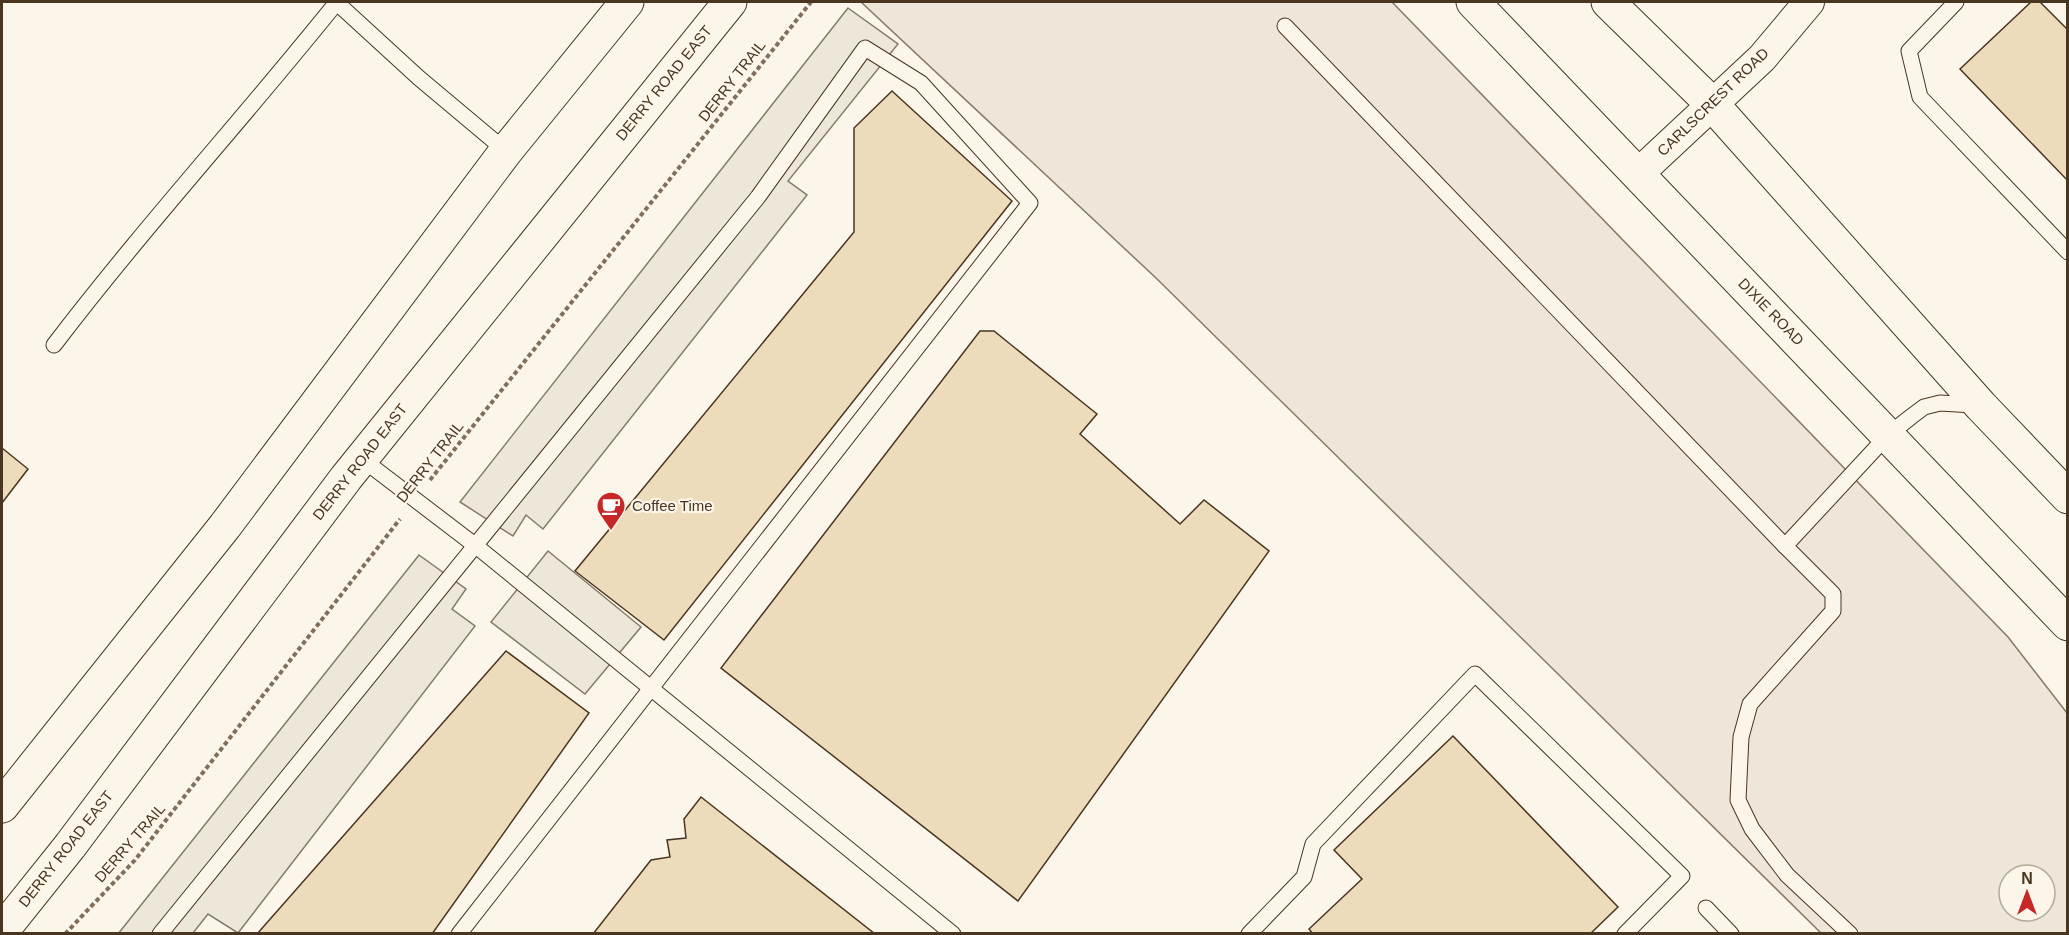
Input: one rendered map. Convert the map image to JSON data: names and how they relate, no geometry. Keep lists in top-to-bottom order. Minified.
{"streets":{"main road":["DERRY ROAD EAST","DIXIE ROAD"],"street":["CARLSCREST ROAD"],"path":["DERRY TRAIL"]},"crossings":[["CARLSCREST ROAD","DIXIE ROAD"]],"places":{"cafe":["Coffee Time"]},"north":"top"}
